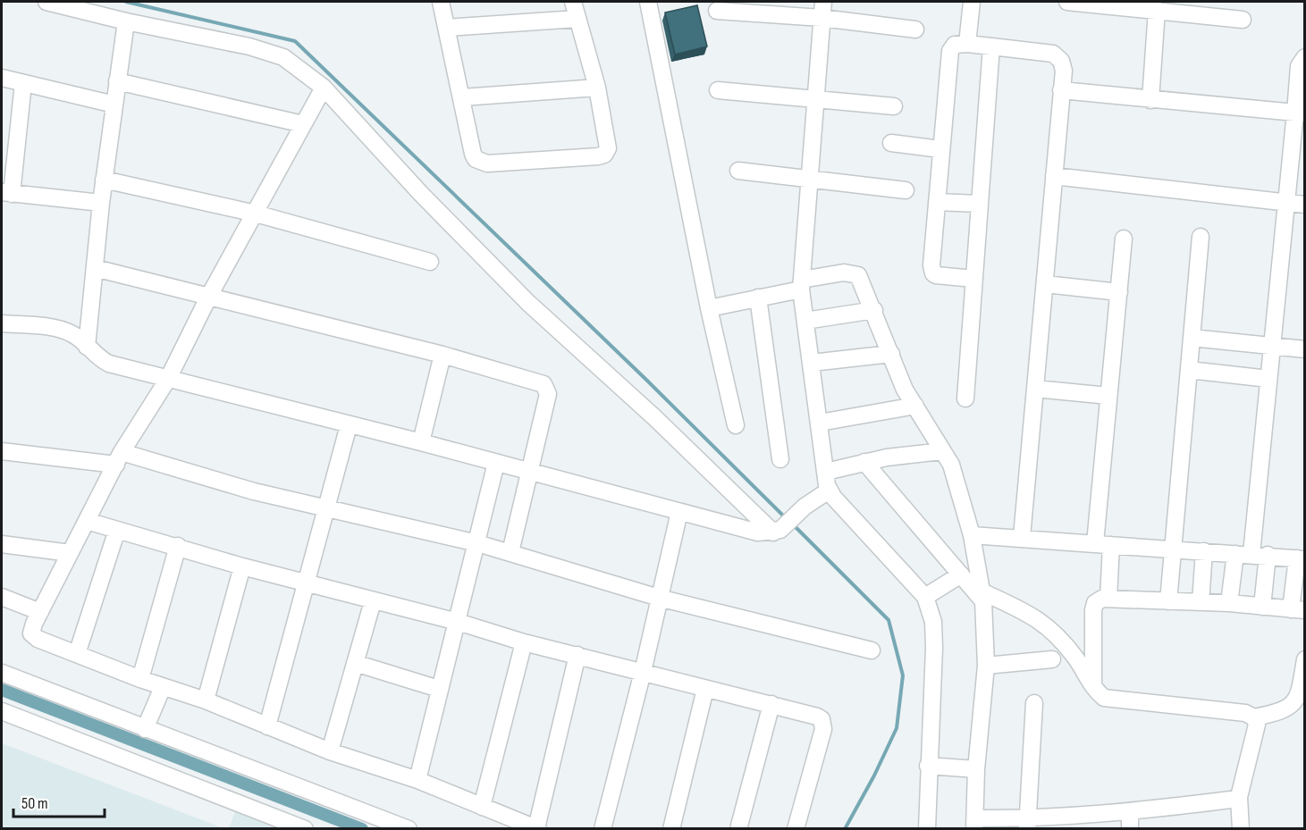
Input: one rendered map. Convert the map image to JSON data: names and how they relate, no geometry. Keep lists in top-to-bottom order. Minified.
{"scale_bar":"50 m"}
